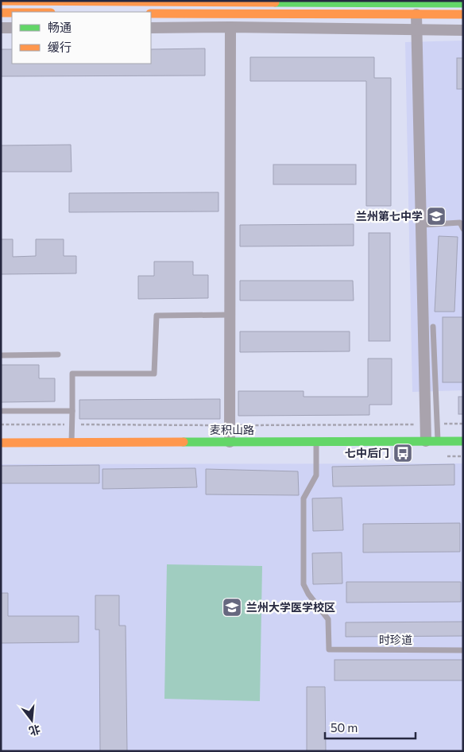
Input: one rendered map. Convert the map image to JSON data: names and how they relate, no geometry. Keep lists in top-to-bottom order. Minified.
{"streets":{"main road":["麦积山路"],"lane":["时珍道"]},"crossings":[["麦积山路","时珍道"]],"places":{"school or university":["兰州第七中学","兰州大学医学校区"],"bus stop":["七中后门"]},"legend":["畅通","缓行"],"scale_bar":"50 m","north":"bottom"}
